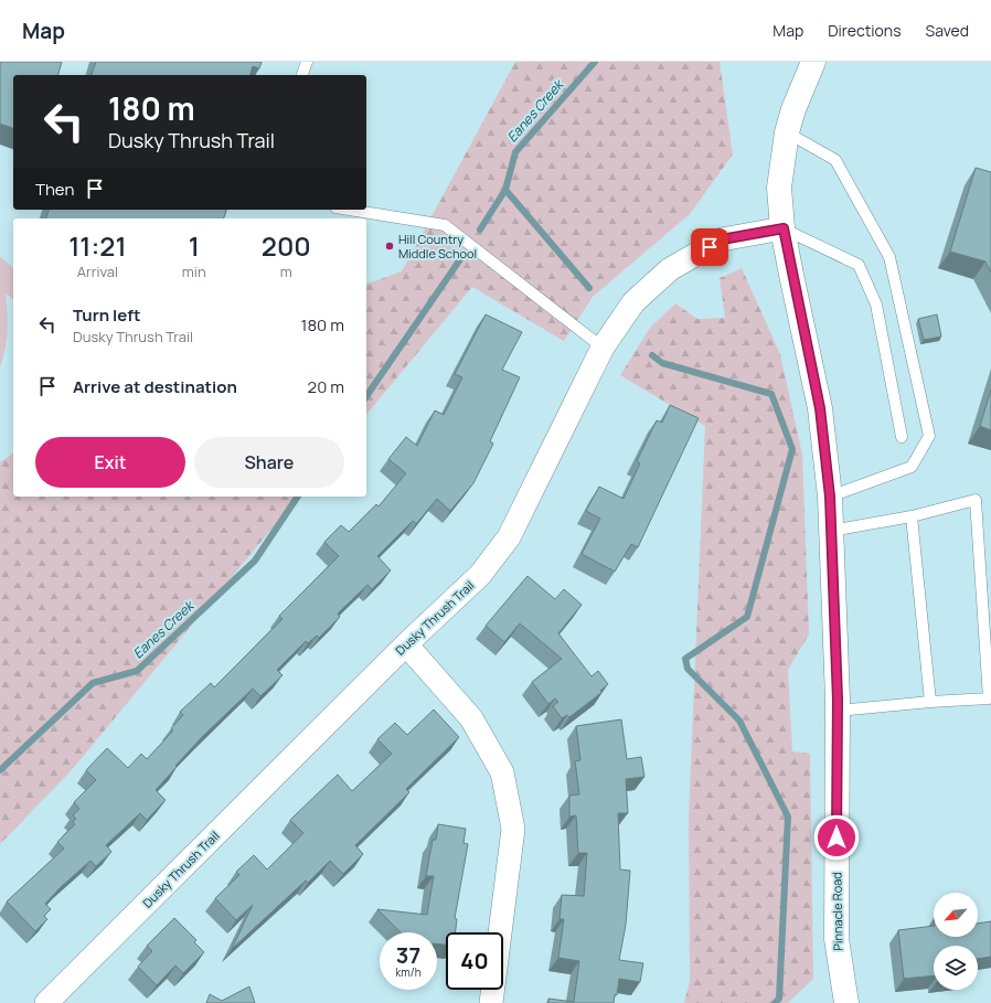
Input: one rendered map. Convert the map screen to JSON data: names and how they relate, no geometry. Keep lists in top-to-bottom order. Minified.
{"streets":{"street":["Dusky Thrush Trail","Pinnacle Road"]},"crossings":[["Dusky Thrush Trail","Pinnacle Road"]],"water":["Eanes Creek"],"places":["Hill Country Middle School"],"north":"bottom left","page":{"header":"Map","nav":["Map","Directions","Saved"],"turn":["180 m","Dusky Thrush Trail"],"then":"Then","eta":["11:21","Arrival","1","min","200","m"],"list":[{"name":"Turn left","note":"Dusky Thrush Trail","value":"180 m"},{"name":"Arrive at destination","value":"20 m"}],"buttons":["Exit","Share"],"speed":"37 km/h","limit":"40"}}
